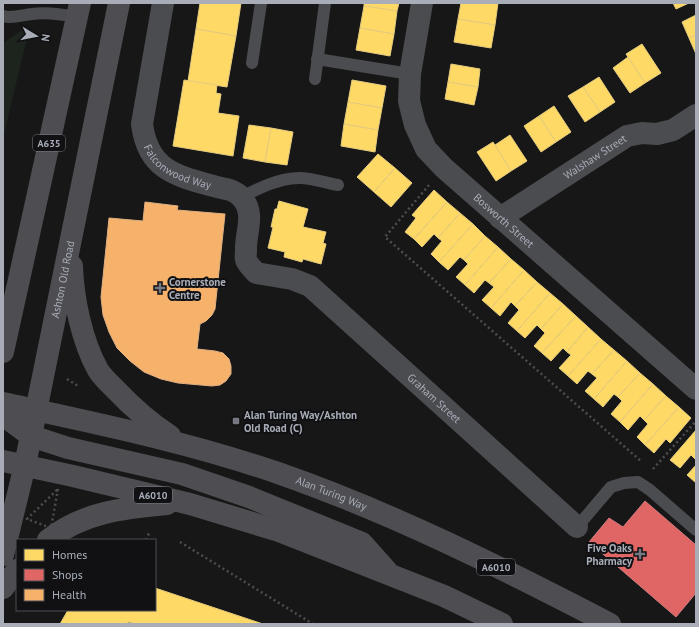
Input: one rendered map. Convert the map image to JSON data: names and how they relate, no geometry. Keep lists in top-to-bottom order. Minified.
{"streets":{"highway":["A635","Ashton Old Road","Alan Turing Way","A6010"],"street":["Walshaw Street","Falconwood Way","Bosworth Street","Graham Street"]},"crossings":[["Walshaw Street","Bosworth Street"],["Falconwood Way","Graham Street"],["Ashton Old Road","Alan Turing Way"],["Ashton Old Road","A6010"],["Alan Turing Way","A6010"]],"places":{"health":["Cornerstone Centre","Five Oaks Pharmacy"],"transit":["Alan Turing Way/Ashton Old Road (C)"]},"legend":["Homes","Shops","Health"],"north":"right"}
